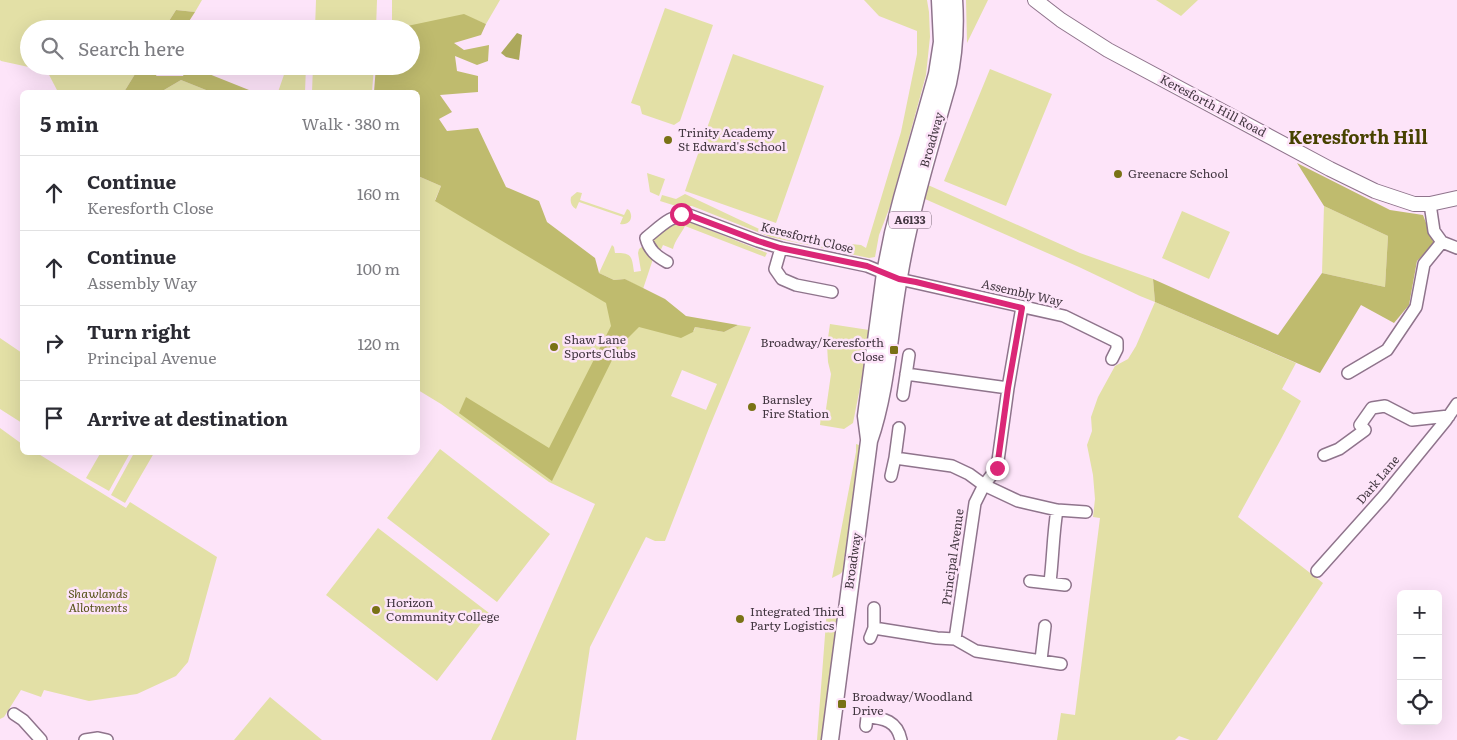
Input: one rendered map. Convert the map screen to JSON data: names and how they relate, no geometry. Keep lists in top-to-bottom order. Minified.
{"streets":{"highway":["Broadway","A6133"],"main road":["Keresforth Hill Road"],"street":["Keresforth Close","Assembly Way","Dark Lane","Principal Avenue"]},"crossings":[["Broadway","Keresforth Close"],["Broadway","Assembly Way"],["Keresforth Close","Assembly Way"],["Assembly Way","Principal Avenue"]],"districts":["Keresforth Hill"],"parks":["Shawlands Allotments"],"places":{"other":["Trinity Academy St Edward's School","Greenacre School","Shaw Lane Sports Clubs","Barnsley Fire Station","Horizon Community College","Integrated Third Party Logistics"],"transit":["Broadway/Keresforth Close","Broadway/Woodland Drive"]},"page":{"search":"Search here","heading":["5 min","Walk · 380 m"],"list":[["Continue","Keresforth Close","160 m"],["Continue","Assembly Way","100 m"],["Turn right","Principal Avenue","120 m"],"Arrive at destination"],"map_buttons":["+","−"]}}
